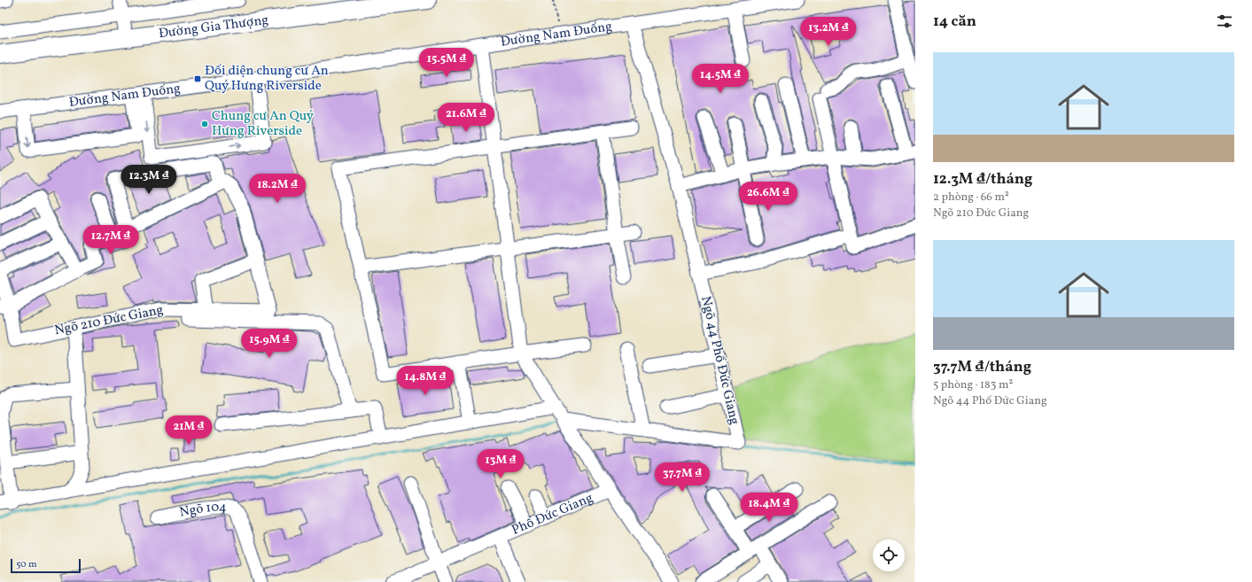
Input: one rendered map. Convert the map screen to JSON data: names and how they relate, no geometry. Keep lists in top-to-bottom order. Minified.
{"streets":{"main road":["Đường Gia Thượng"],"street":["Đường Nam Đuống","Ngõ 210 Đức Giang","Ngõ 44 Phố Đức Giang","Ngõ 104","Phố Đức Giang"]},"crossings":[["Đường Nam Đuống","Ngõ 44 Phố Đức Giang"]],"places":{"transit":["Đối diện chung cư An Quý Hưng Riverside"],"other":["Chung cư An Quý Hưng Riverside"]},"scale_bar":"50 m","page":{"heading":"14 căn","price":["13.2M ₫","15.5M ₫","14.5M ₫","21.6M ₫","12.3M ₫","18.2M ₫","26.6M ₫","12.7M ₫","15.9M ₫","14.8M ₫","21M ₫","13M ₫","37.7M ₫","18.4M ₫"],"list":[{"name":"12.3M ₫/tháng","note":"2 phòng · 66 m² · Ngõ 210 Đức Giang"},{"name":"37.7M ₫/tháng","note":"5 phòng · 183 m² · Ngõ 44 Phố Đức Giang"}],"scale":"50 m"}}
